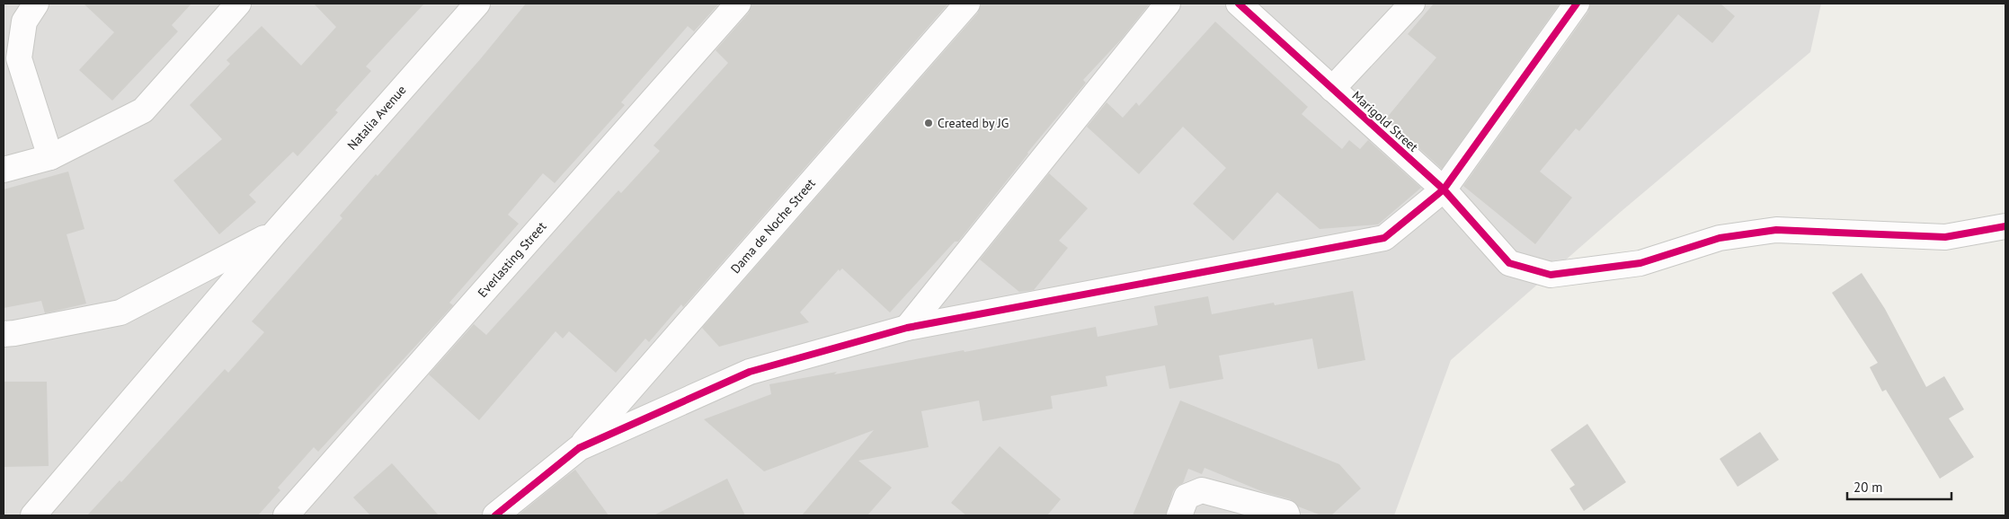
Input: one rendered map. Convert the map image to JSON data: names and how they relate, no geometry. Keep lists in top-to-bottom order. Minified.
{"streets":{"street":["Natalia Avenue","Marigold Street","Dama de Noche Street","Everlasting Street"]},"places":["Created by JG"],"scale_bar":"20 m"}
